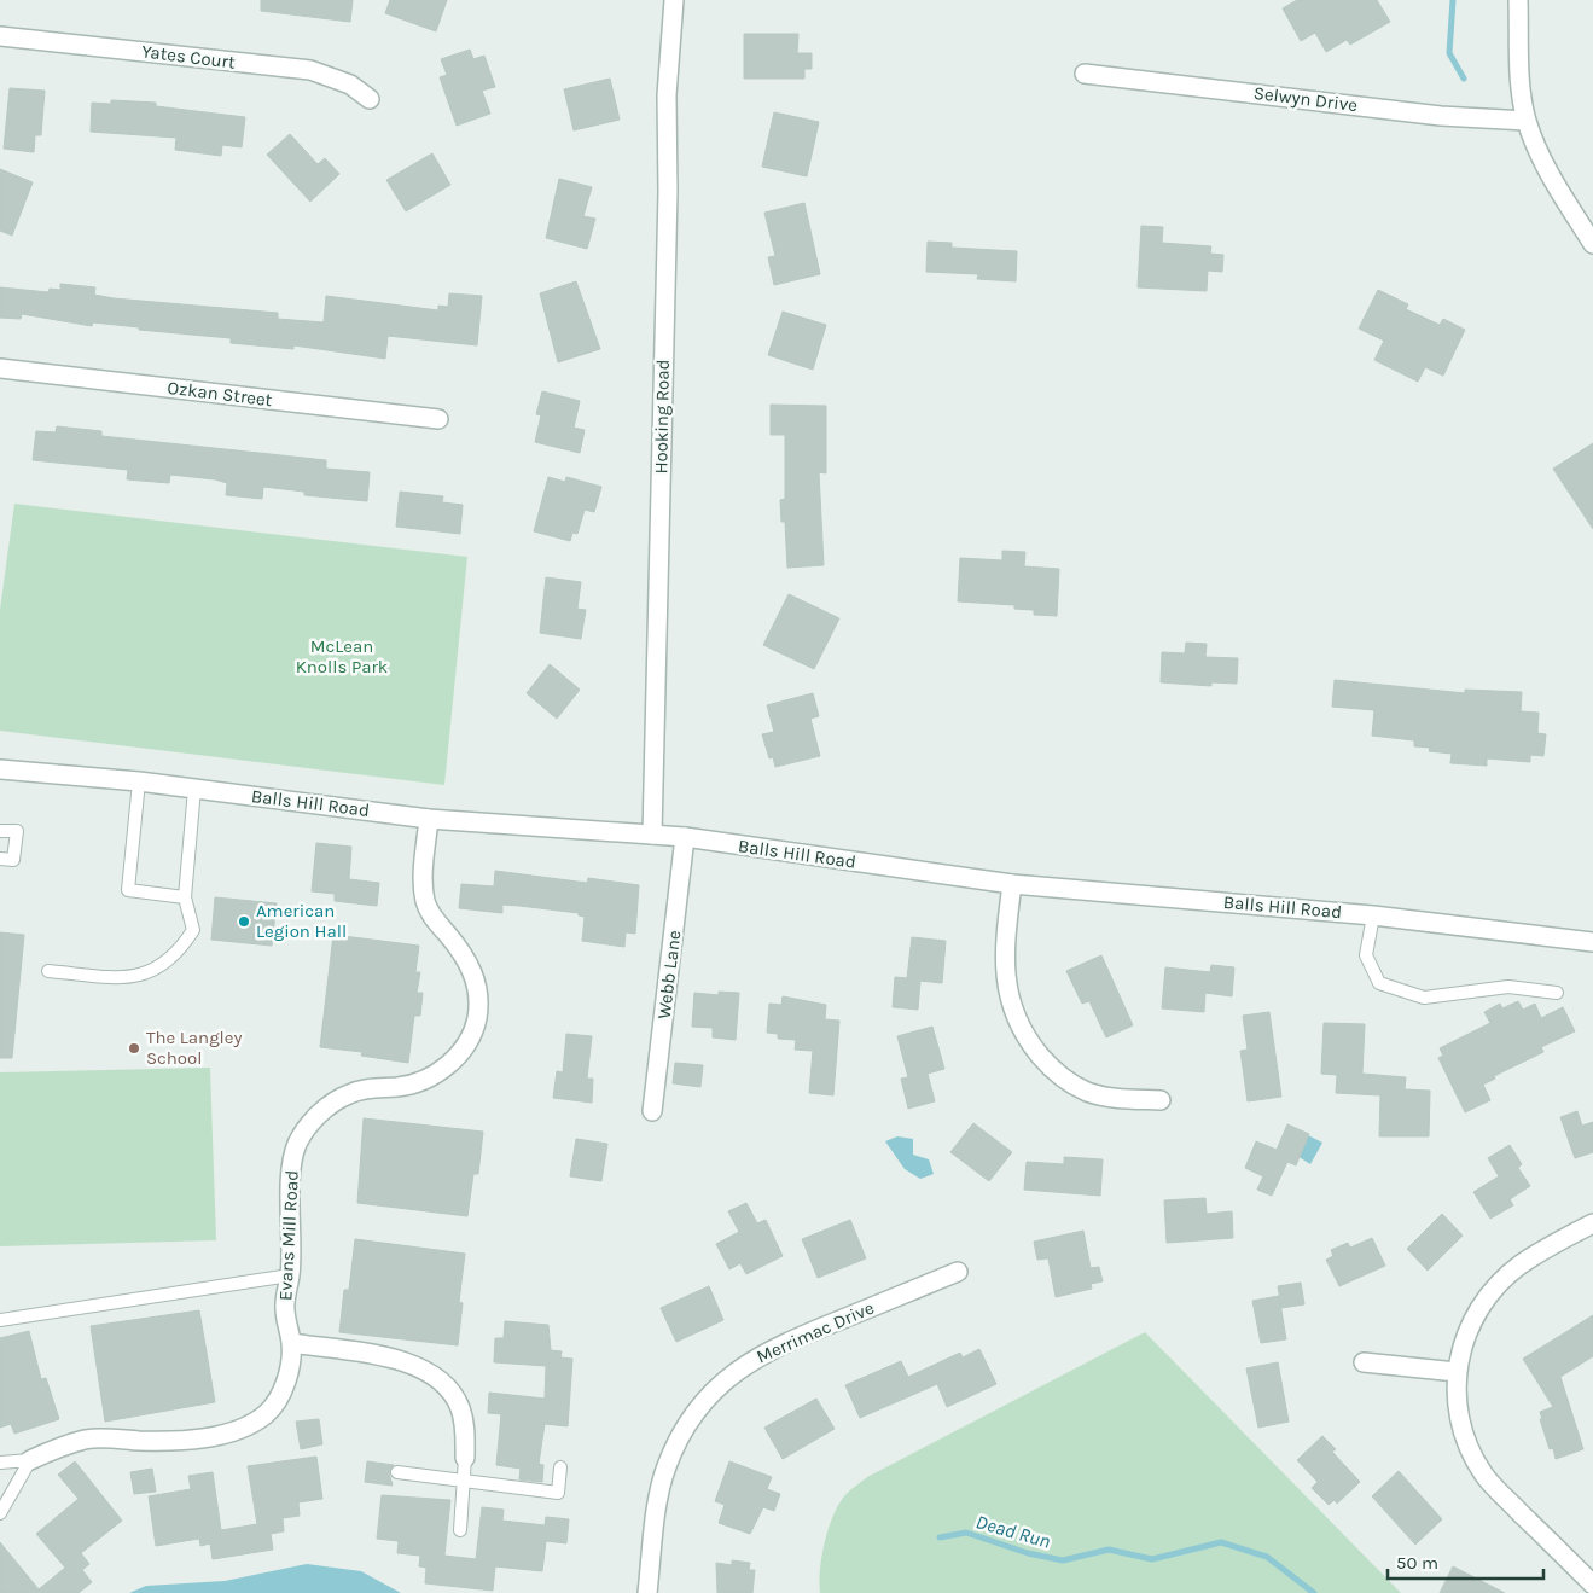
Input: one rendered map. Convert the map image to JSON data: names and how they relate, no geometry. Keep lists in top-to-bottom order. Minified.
{"streets":{"street":["Yates Court","Selwyn Drive","Ozkan Street","Hooking Road","Balls Hill Road","Webb Lane","Evans Mill Road","Merrimac Drive"]},"crossings":[["Hooking Road","Balls Hill Road"],["Balls Hill Road","Webb Lane"],["Balls Hill Road","Evans Mill Road"]],"water":["Dead Run"],"parks":["McLean Knolls Park"],"places":["American Legion Hall","The Langley School"],"scale_bar":"50 m"}
